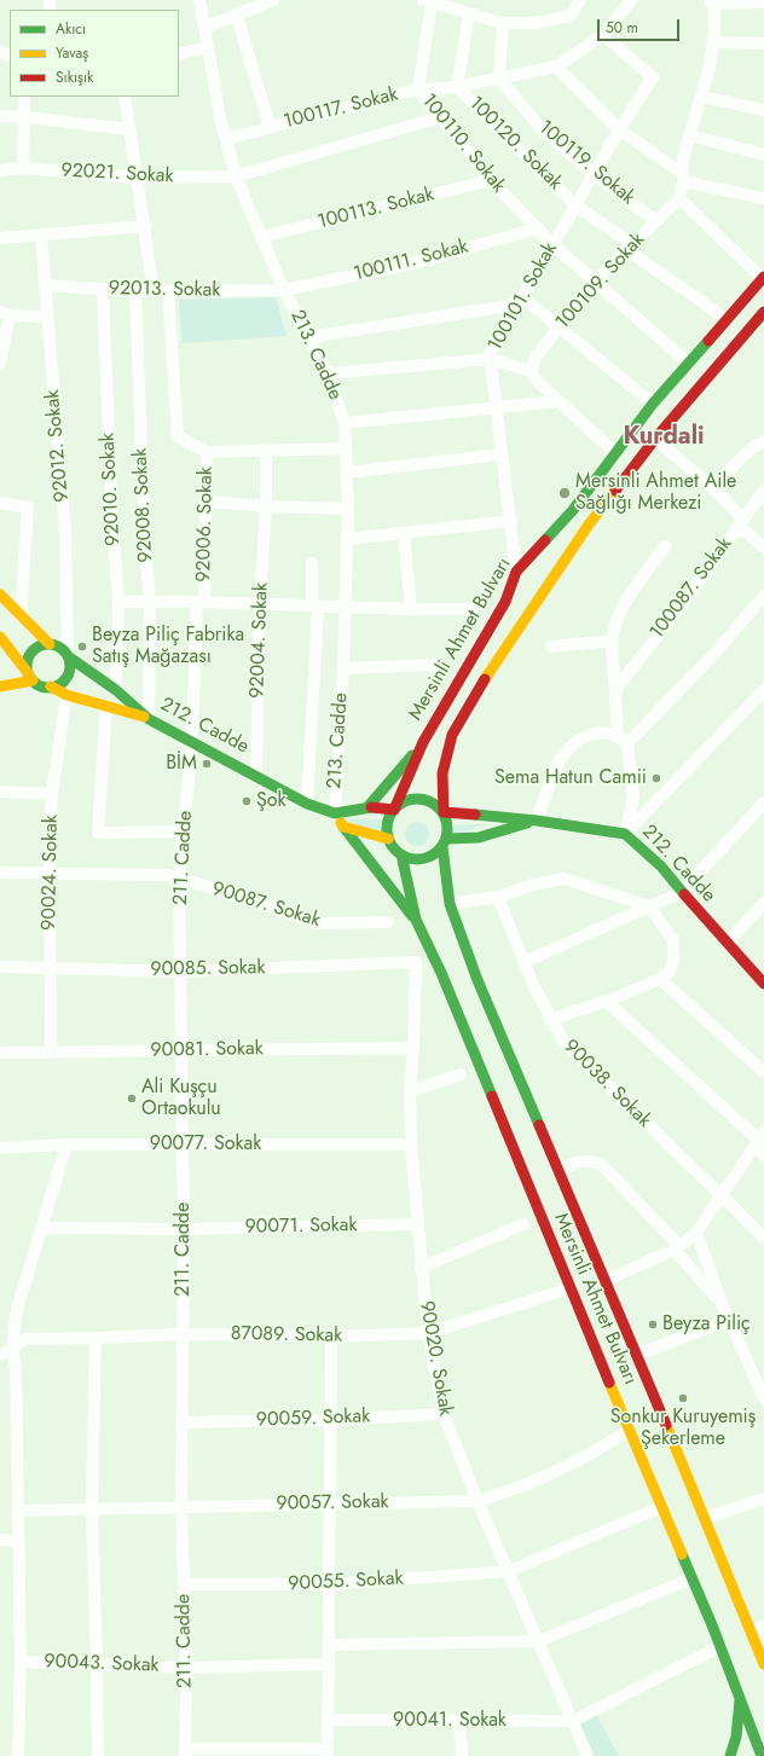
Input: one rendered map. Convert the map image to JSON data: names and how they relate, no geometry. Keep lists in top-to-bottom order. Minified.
{"streets":{"main road":["Mersinli Ahmet Bulvarı","212. Cadde"],"street":["100117. Sokak","100110. Sokak","100120. Sokak","100119. Sokak","92021. Sokak","100113. Sokak","100111. Sokak","100109. Sokak","92013. Sokak","100101. Sokak","213. Cadde","92012. Sokak","92010. Sokak","92008. Sokak","92006. Sokak","100087. Sokak","92004. Sokak","211. Cadde","90024. Sokak","90087. Sokak","90085. Sokak","90081. Sokak","90038. Sokak","90077. Sokak","90071. Sokak","87089. Sokak","90020. Sokak","90059. Sokak","90057. Sokak","90055. Sokak","90043. Sokak","90041. Sokak"]},"crossings":[["100117. Sokak","100110. Sokak"],["100117. Sokak","100120. Sokak"],["100117. Sokak","100119. Sokak"],["100117. Sokak","100101. Sokak"],["100117. Sokak","213. Cadde"],["100110. Sokak","100120. Sokak"],["100110. Sokak","92021. Sokak"],["100110. Sokak","100113. Sokak"],["100110. Sokak","100111. Sokak"],["100110. Sokak","100109. Sokak"],["100110. Sokak","100101. Sokak"],["100110. Sokak","Mersinli Ahmet Bulvarı"],["100120. Sokak","100109. Sokak"],["100120. Sokak","100101. Sokak"],["100120. Sokak","Mersinli Ahmet Bulvarı"],["100119. Sokak","100109. Sokak"],["100119. Sokak","100101. Sokak"],["92021. Sokak","213. Cadde"],["100113. Sokak","213. Cadde"],["100111. Sokak","92013. Sokak"],["100111. Sokak","213. Cadde"],["92013. Sokak","213. Cadde"],["92013. Sokak","92012. Sokak"],["92013. Sokak","92010. Sokak"],["92013. Sokak","92008. Sokak"],["92013. Sokak","92006. Sokak"],["100101. Sokak","Mersinli Ahmet Bulvarı"],["213. Cadde","212. Cadde"],["92012. Sokak","212. Cadde"],["92010. Sokak","212. Cadde"],["92008. Sokak","212. Cadde"],["92006. Sokak","212. Cadde"],["92006. Sokak","211. Cadde"],["Mersinli Ahmet Bulvarı","212. Cadde"],["Mersinli Ahmet Bulvarı","87089. Sokak"],["Mersinli Ahmet Bulvarı","90057. Sokak"],["Mersinli Ahmet Bulvarı","90055. Sokak"],["92004. Sokak","212. Cadde"],["212. Cadde","211. Cadde"],["211. Cadde","90087. Sokak"],["211. Cadde","90085. Sokak"],["211. Cadde","90081. Sokak"],["211. Cadde","90077. Sokak"],["211. Cadde","90071. Sokak"],["211. Cadde","87089. Sokak"],["211. Cadde","90059. Sokak"],["211. Cadde","90057. Sokak"],["211. Cadde","90055. Sokak"],["211. Cadde","90043. Sokak"],["90024. Sokak","90087. Sokak"],["90024. Sokak","90085. Sokak"],["90024. Sokak","90081. Sokak"],["90085. Sokak","90020. Sokak"],["90081. Sokak","90020. Sokak"],["90077. Sokak","90020. Sokak"],["90071. Sokak","90020. Sokak"],["87089. Sokak","90020. Sokak"],["90020. Sokak","90059. Sokak"],["90020. Sokak","90057. Sokak"],["90020. Sokak","90055. Sokak"],["90020. Sokak","90041. Sokak"]],"districts":["Kurdali"],"places":["Mersinli Ahmet Aile Sağlığı Merkezi","Beyza Piliç Fabrika Satış Mağazası","BİM","Sema Hatun Camii","Şok","Ali Kuşçu Ortaokulu","Beyza Piliç","Sonkur Kuruyemiş Şekerleme"],"legend":["Akıcı","Yavaş","Sıkışık"],"scale_bar":"50 m"}
